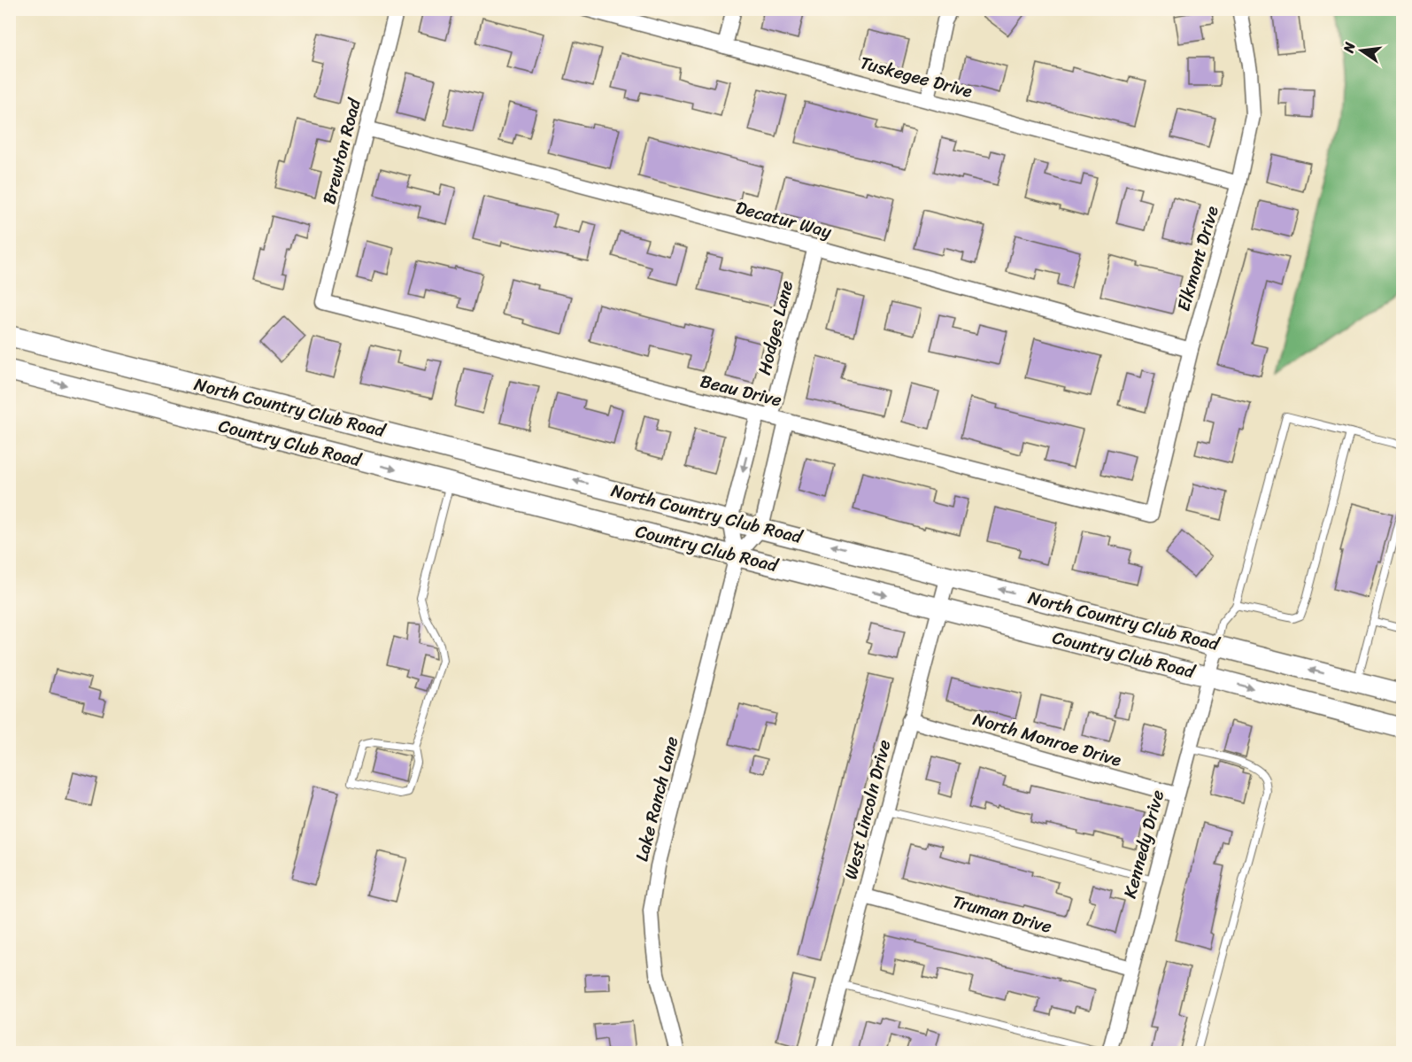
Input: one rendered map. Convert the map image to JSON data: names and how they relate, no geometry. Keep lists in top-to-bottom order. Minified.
{"streets":{"main road":["North Country Club Road","Country Club Road"],"street":["Tuskegee Drive","Brewton Road","Decatur Way","Elkmont Drive","Hodges Lane","Beau Drive","North Monroe Drive","Lake Ranch Lane","West Lincoln Drive","Kennedy Drive","Truman Drive"]},"crossings":[["Tuskegee Drive","Elkmont Drive"],["Brewton Road","Decatur Way"],["Brewton Road","Beau Drive"],["Decatur Way","Elkmont Drive"],["Decatur Way","Hodges Lane"],["Elkmont Drive","Beau Drive"],["Hodges Lane","Beau Drive"],["Hodges Lane","North Country Club Road"],["Hodges Lane","Country Club Road"],["Hodges Lane","Lake Ranch Lane"],["North Country Club Road","West Lincoln Drive"],["North Country Club Road","Kennedy Drive"],["Country Club Road","Lake Ranch Lane"],["Country Club Road","West Lincoln Drive"],["Country Club Road","Kennedy Drive"],["North Monroe Drive","West Lincoln Drive"],["North Monroe Drive","Kennedy Drive"],["West Lincoln Drive","Truman Drive"],["Kennedy Drive","Truman Drive"]],"one_way":["North Country Club Road","Country Club Road"],"north":"left"}
